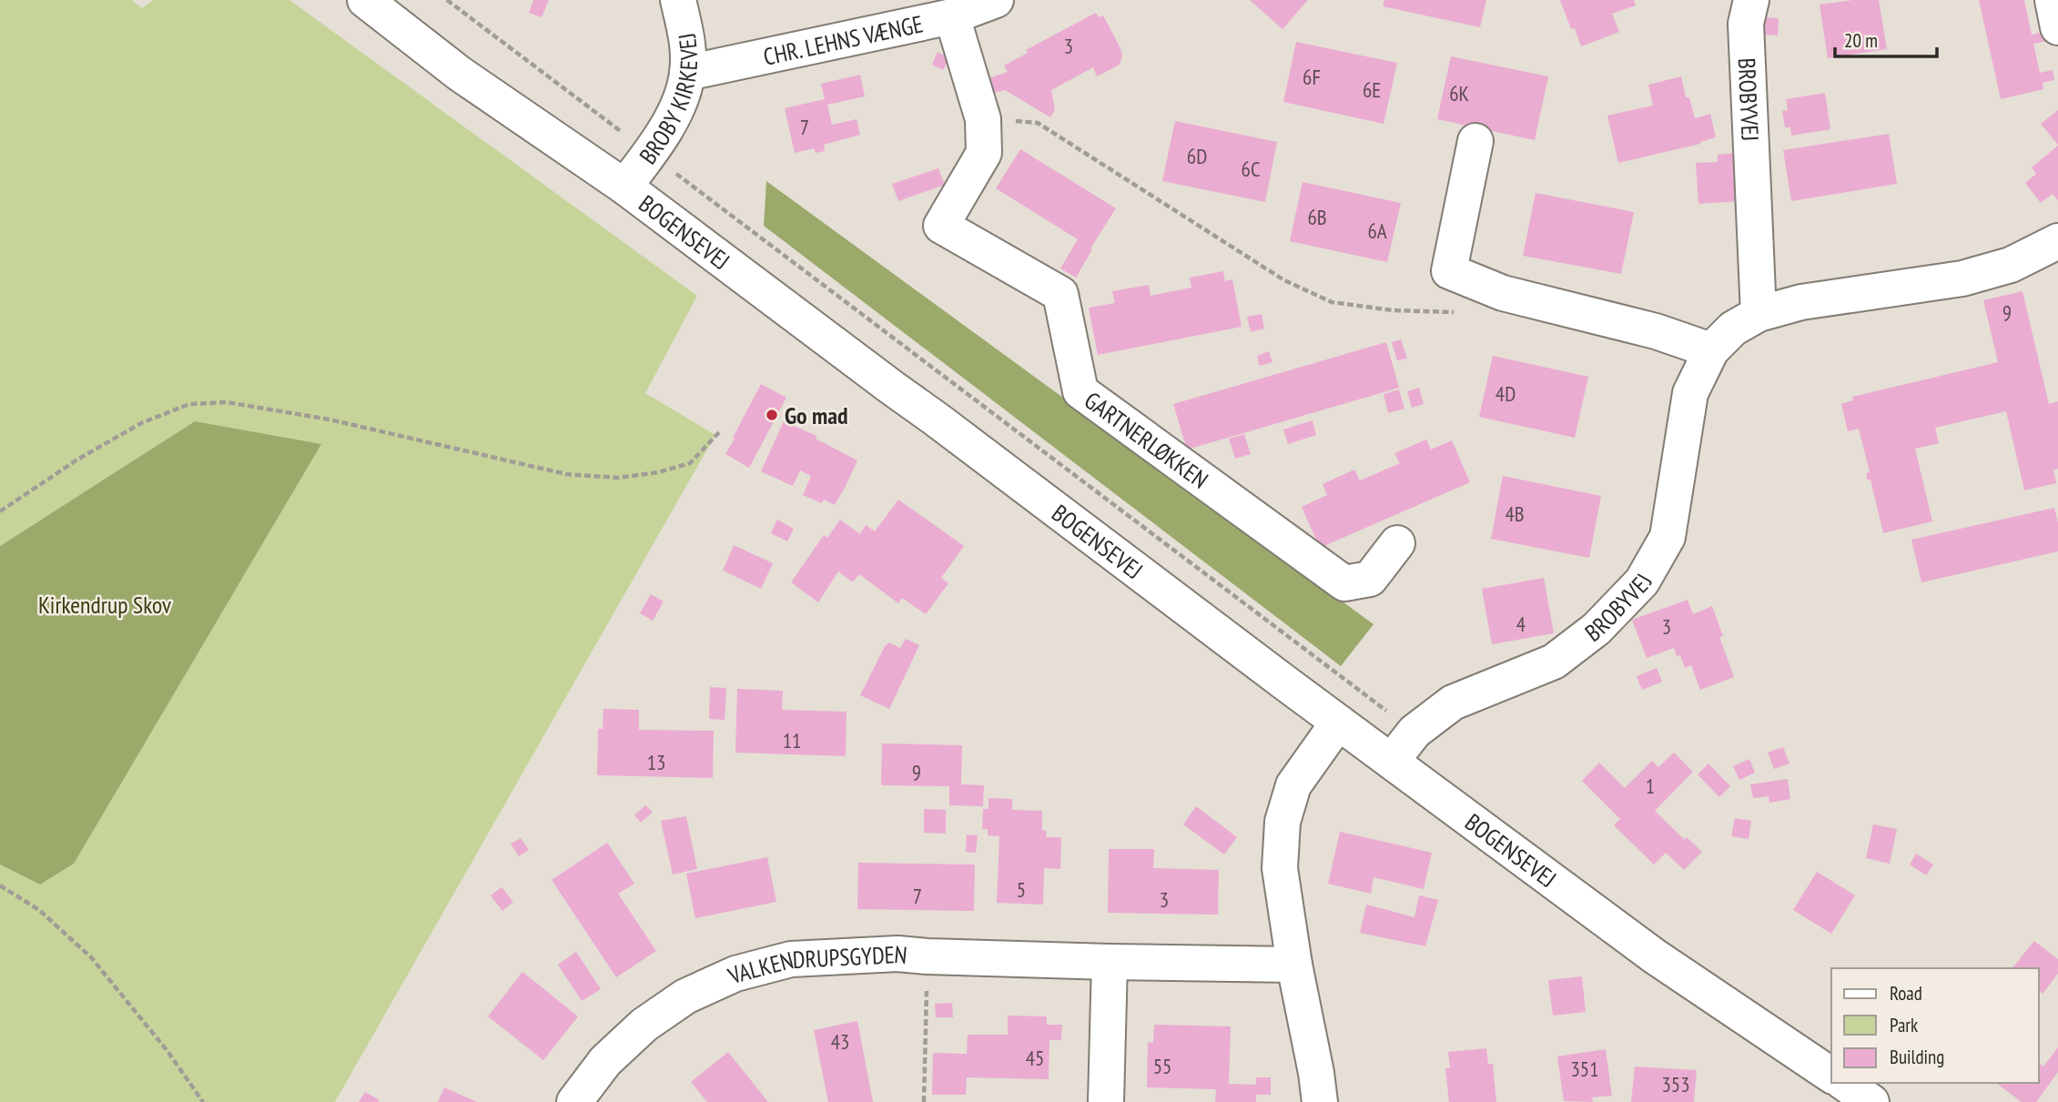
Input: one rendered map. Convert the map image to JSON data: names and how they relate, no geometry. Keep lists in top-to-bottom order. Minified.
{"streets":{"street":["CHR. LEHNS VÆNGE","BROBY KIRKEVEJ","BROBYVEJ","BOGENSEVEJ","GARTNERLØKKEN","VALKENDRUPSGYDEN"]},"crossings":[["CHR. LEHNS VÆNGE","BROBY KIRKEVEJ"],["CHR. LEHNS VÆNGE","GARTNERLØKKEN"],["BROBY KIRKEVEJ","BOGENSEVEJ"],["BROBYVEJ","BOGENSEVEJ"]],"parks":["Kirkendrup Skov"],"places":["Go mad"],"house_numbers":["3","6F","6E","6K","7","6D","6C","6B","6A","9","4D","4B","4","3","11","13","9","1","5","7","3","43","45","55","351","353"],"legend":["Road","Park","Building"],"scale_bar":"20 m"}
